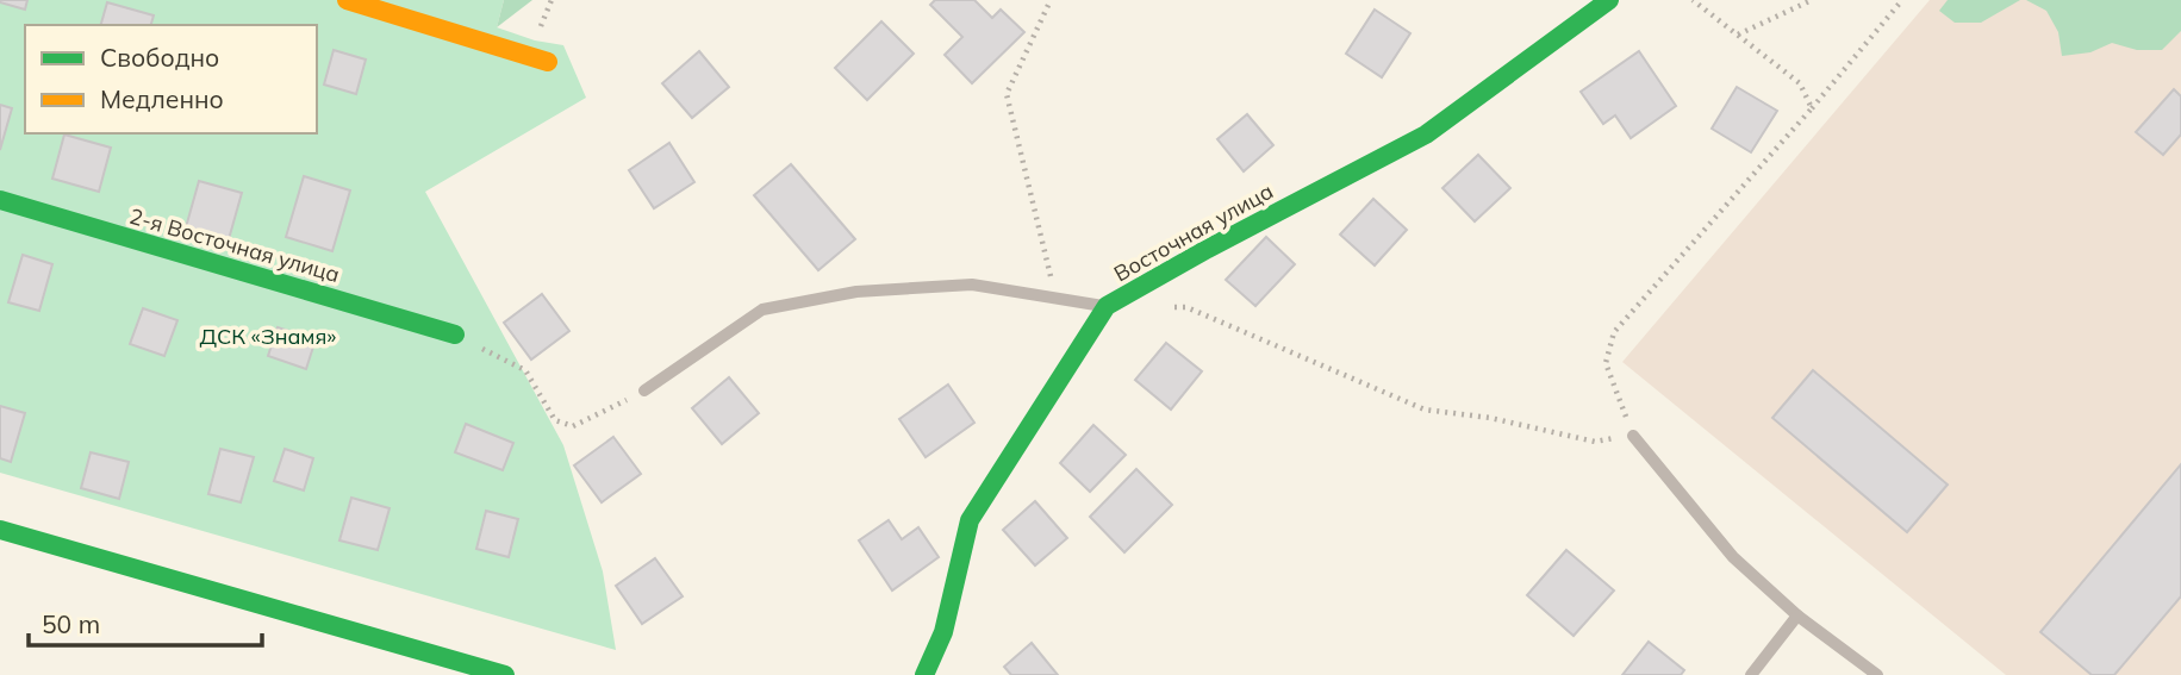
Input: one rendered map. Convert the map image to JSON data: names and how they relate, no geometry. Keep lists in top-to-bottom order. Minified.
{"streets":{"street":["Восточная улица","2-я Восточная улица"]},"parks":["ДСК «Знамя»"],"legend":["Свободно","Медленно"],"scale_bar":"50 m"}
